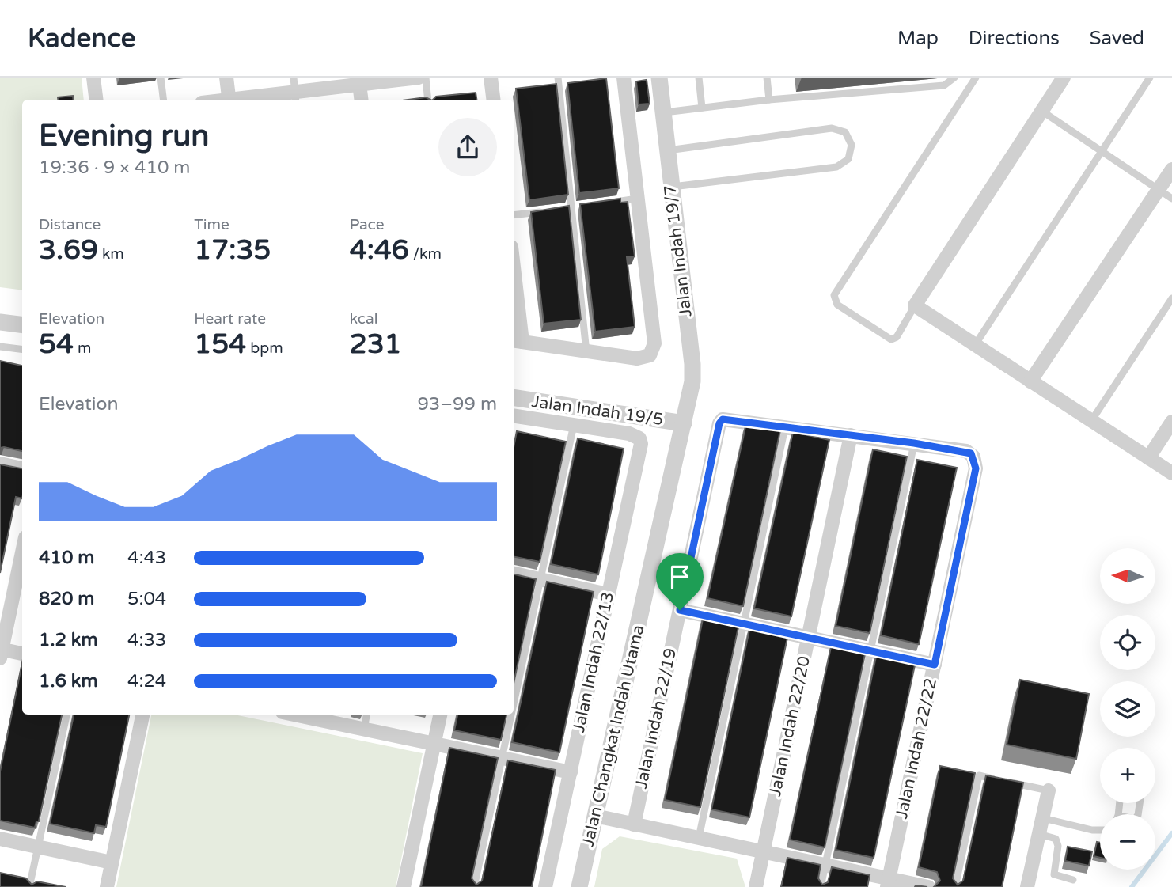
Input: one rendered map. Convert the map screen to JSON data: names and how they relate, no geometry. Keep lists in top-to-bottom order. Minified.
{"streets":{"street":["Jalan Indah 19/7","Jalan Indah 19/5","Jalan Indah 22/13","Jalan Indah 22/19","Jalan Indah 22/20","Jalan Changkat Indah Utama","Jalan Indah 22/22"]},"crossings":[["Jalan Indah 19/7","Jalan Indah 19/5"],["Jalan Indah 19/7","Jalan Changkat Indah Utama"],["Jalan Indah 19/5","Jalan Changkat Indah Utama"]],"north":"left","page":{"header":"Kadence","nav":["Map","Directions","Saved"],"heading":["Evening run","19:36 · 9 × 410 m"],"stats":[["Distance","3.69 km"],["Time","17:35"],["Pace","4:46 /km"],["Elevation","54 m"],["Heart rate","154 bpm"],["kcal","231"]],"chart":["Elevation","93–99 m"],"list":[{"name":"410 m","note":"4:43"},{"name":"820 m","note":"5:04"},{"name":"1.2 km","note":"4:33"},{"name":"1.6 km","note":"4:24"}],"map_buttons":["+","−"]}}
